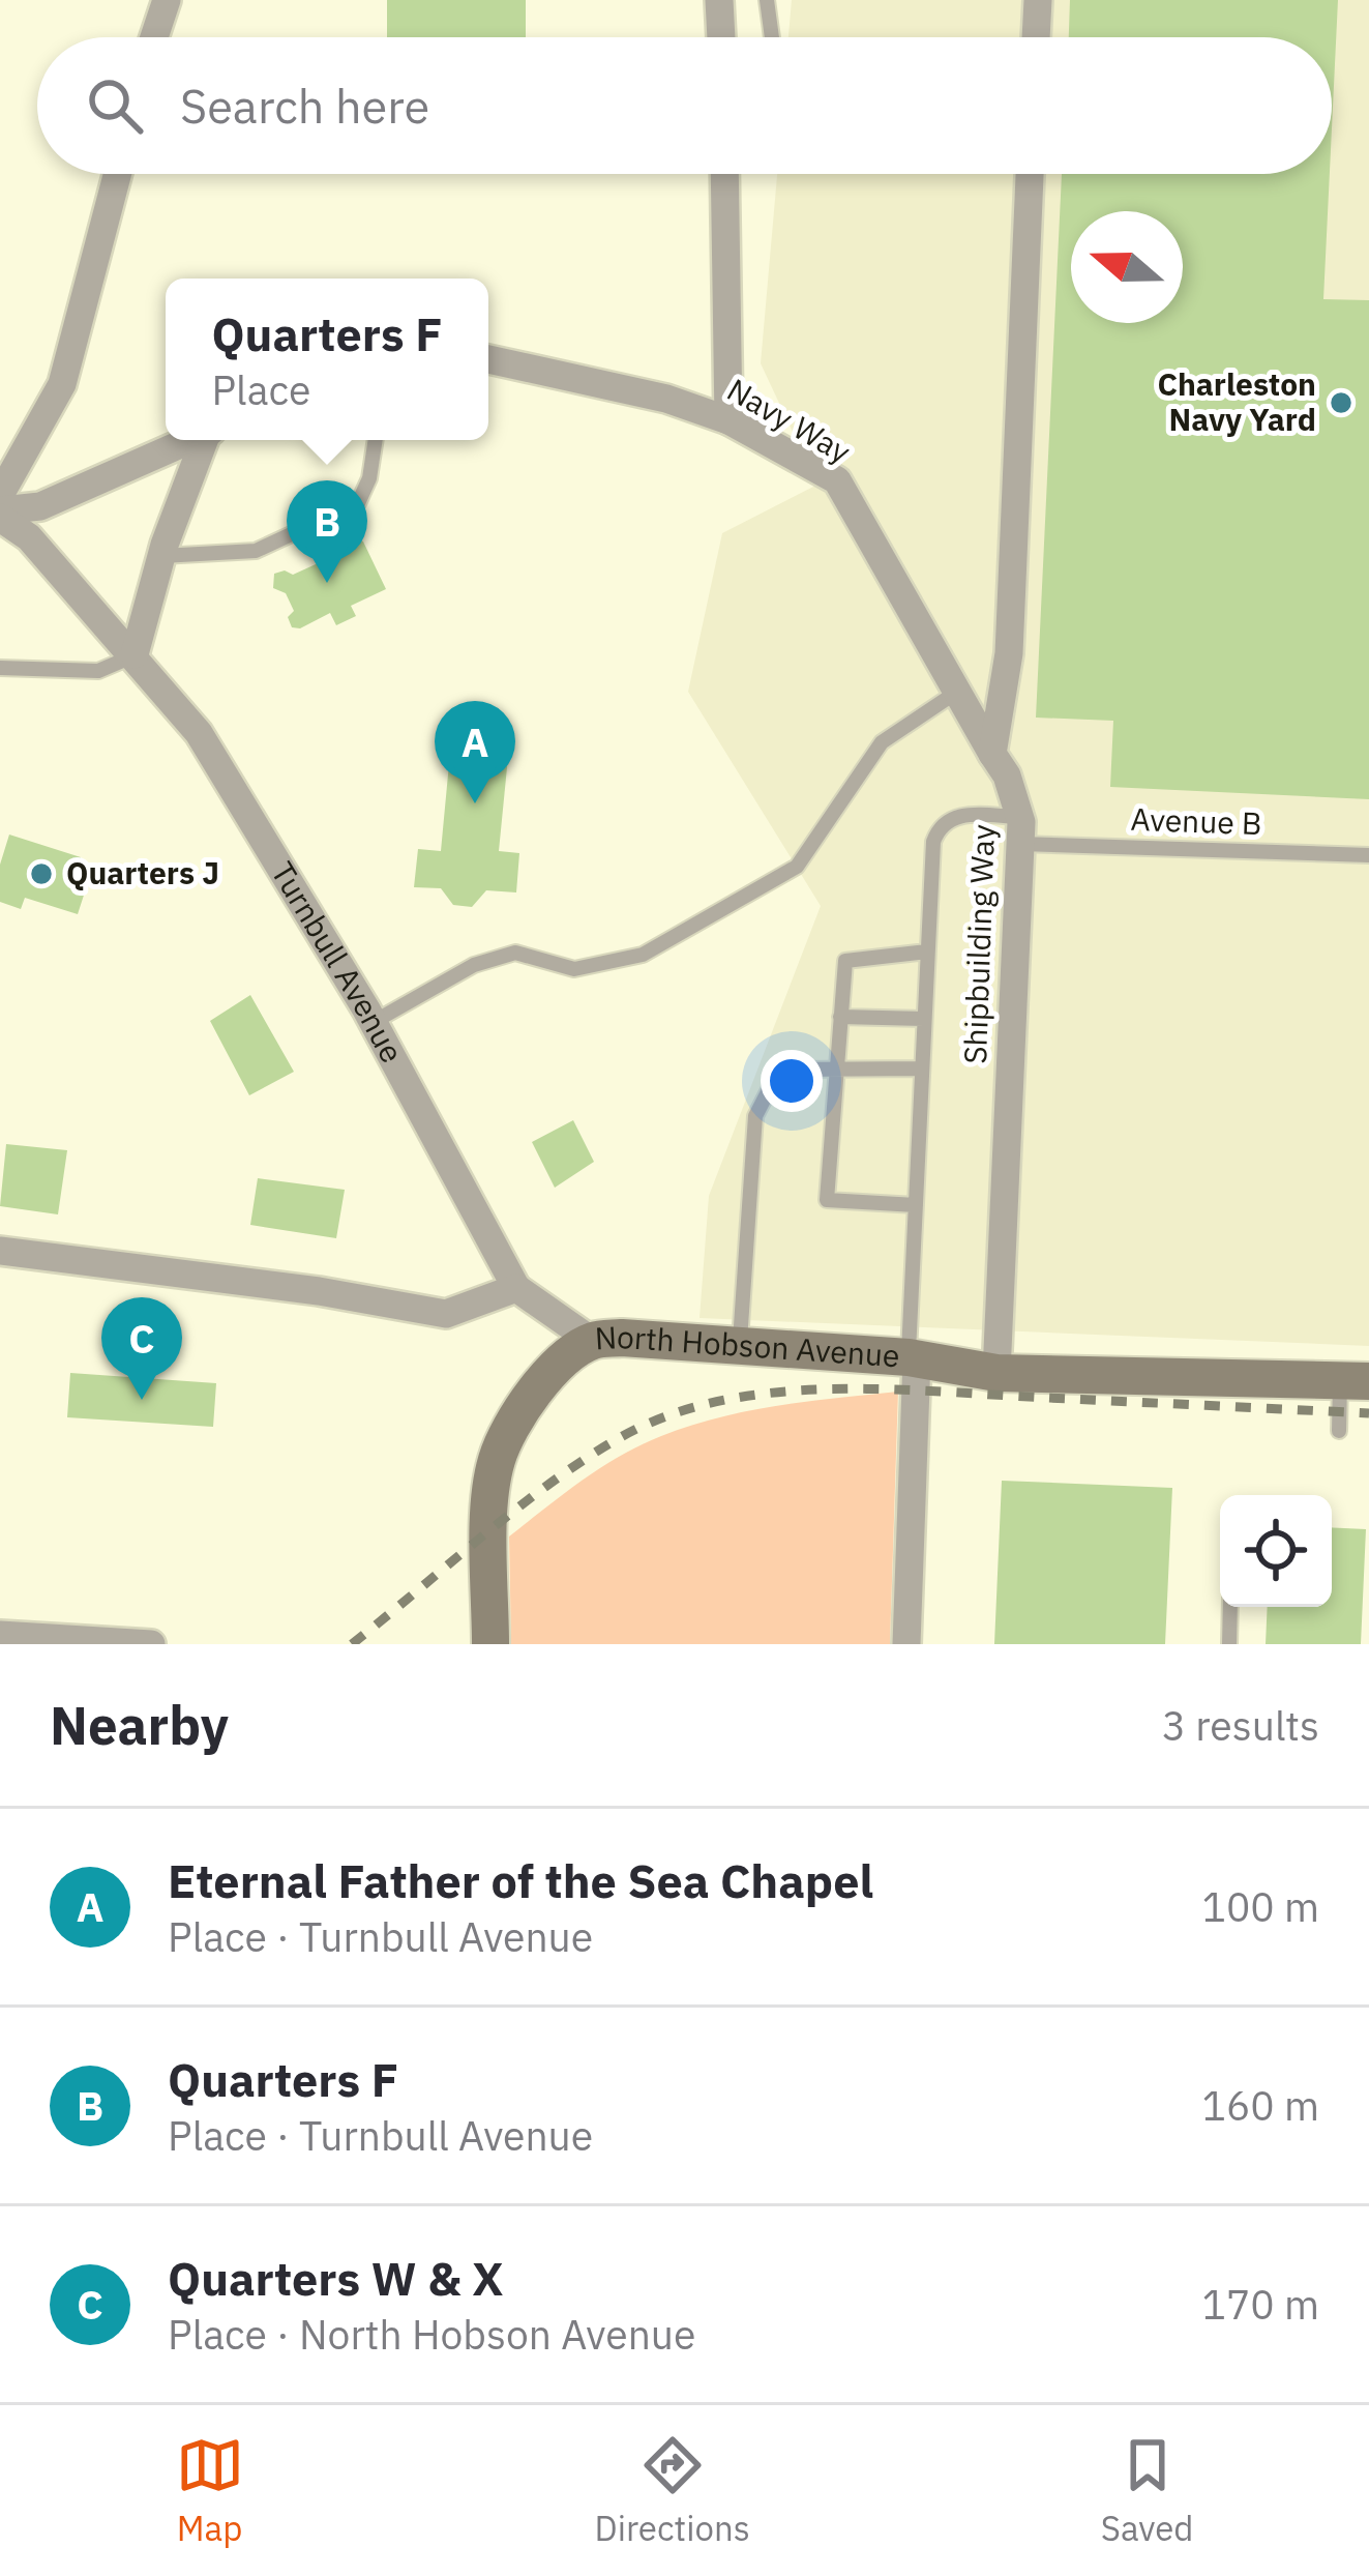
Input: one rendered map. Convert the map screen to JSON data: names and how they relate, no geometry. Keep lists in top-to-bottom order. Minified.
{"streets":{"street":["Navy Way","Shipbuilding Way","Turnbull Avenue","North Hobson Avenue"],"lane":["Avenue B"]},"crossings":[["Navy Way","Shipbuilding Way"],["Avenue B","Shipbuilding Way"],["Shipbuilding Way","North Hobson Avenue"],["Turnbull Avenue","North Hobson Avenue"]],"places":["Charleston Navy Yard","Quarters J"],"north":"left","page":{"search":"Search here","popup":["Quarters F","Place"],"pins":["B","A","C"],"heading":["Nearby","3 results"],"list":[{"mark":"A","name":"Eternal Father of the Sea Chapel","note":"Place · Turnbull Avenue","value":"100 m"},{"mark":"B","name":"Quarters F","note":"Place · Turnbull Avenue","value":"160 m"},{"mark":"C","name":"Quarters W & X","note":"Place · North Hobson Avenue","value":"170 m"}],"nav":["Map","Directions","Saved"]}}
